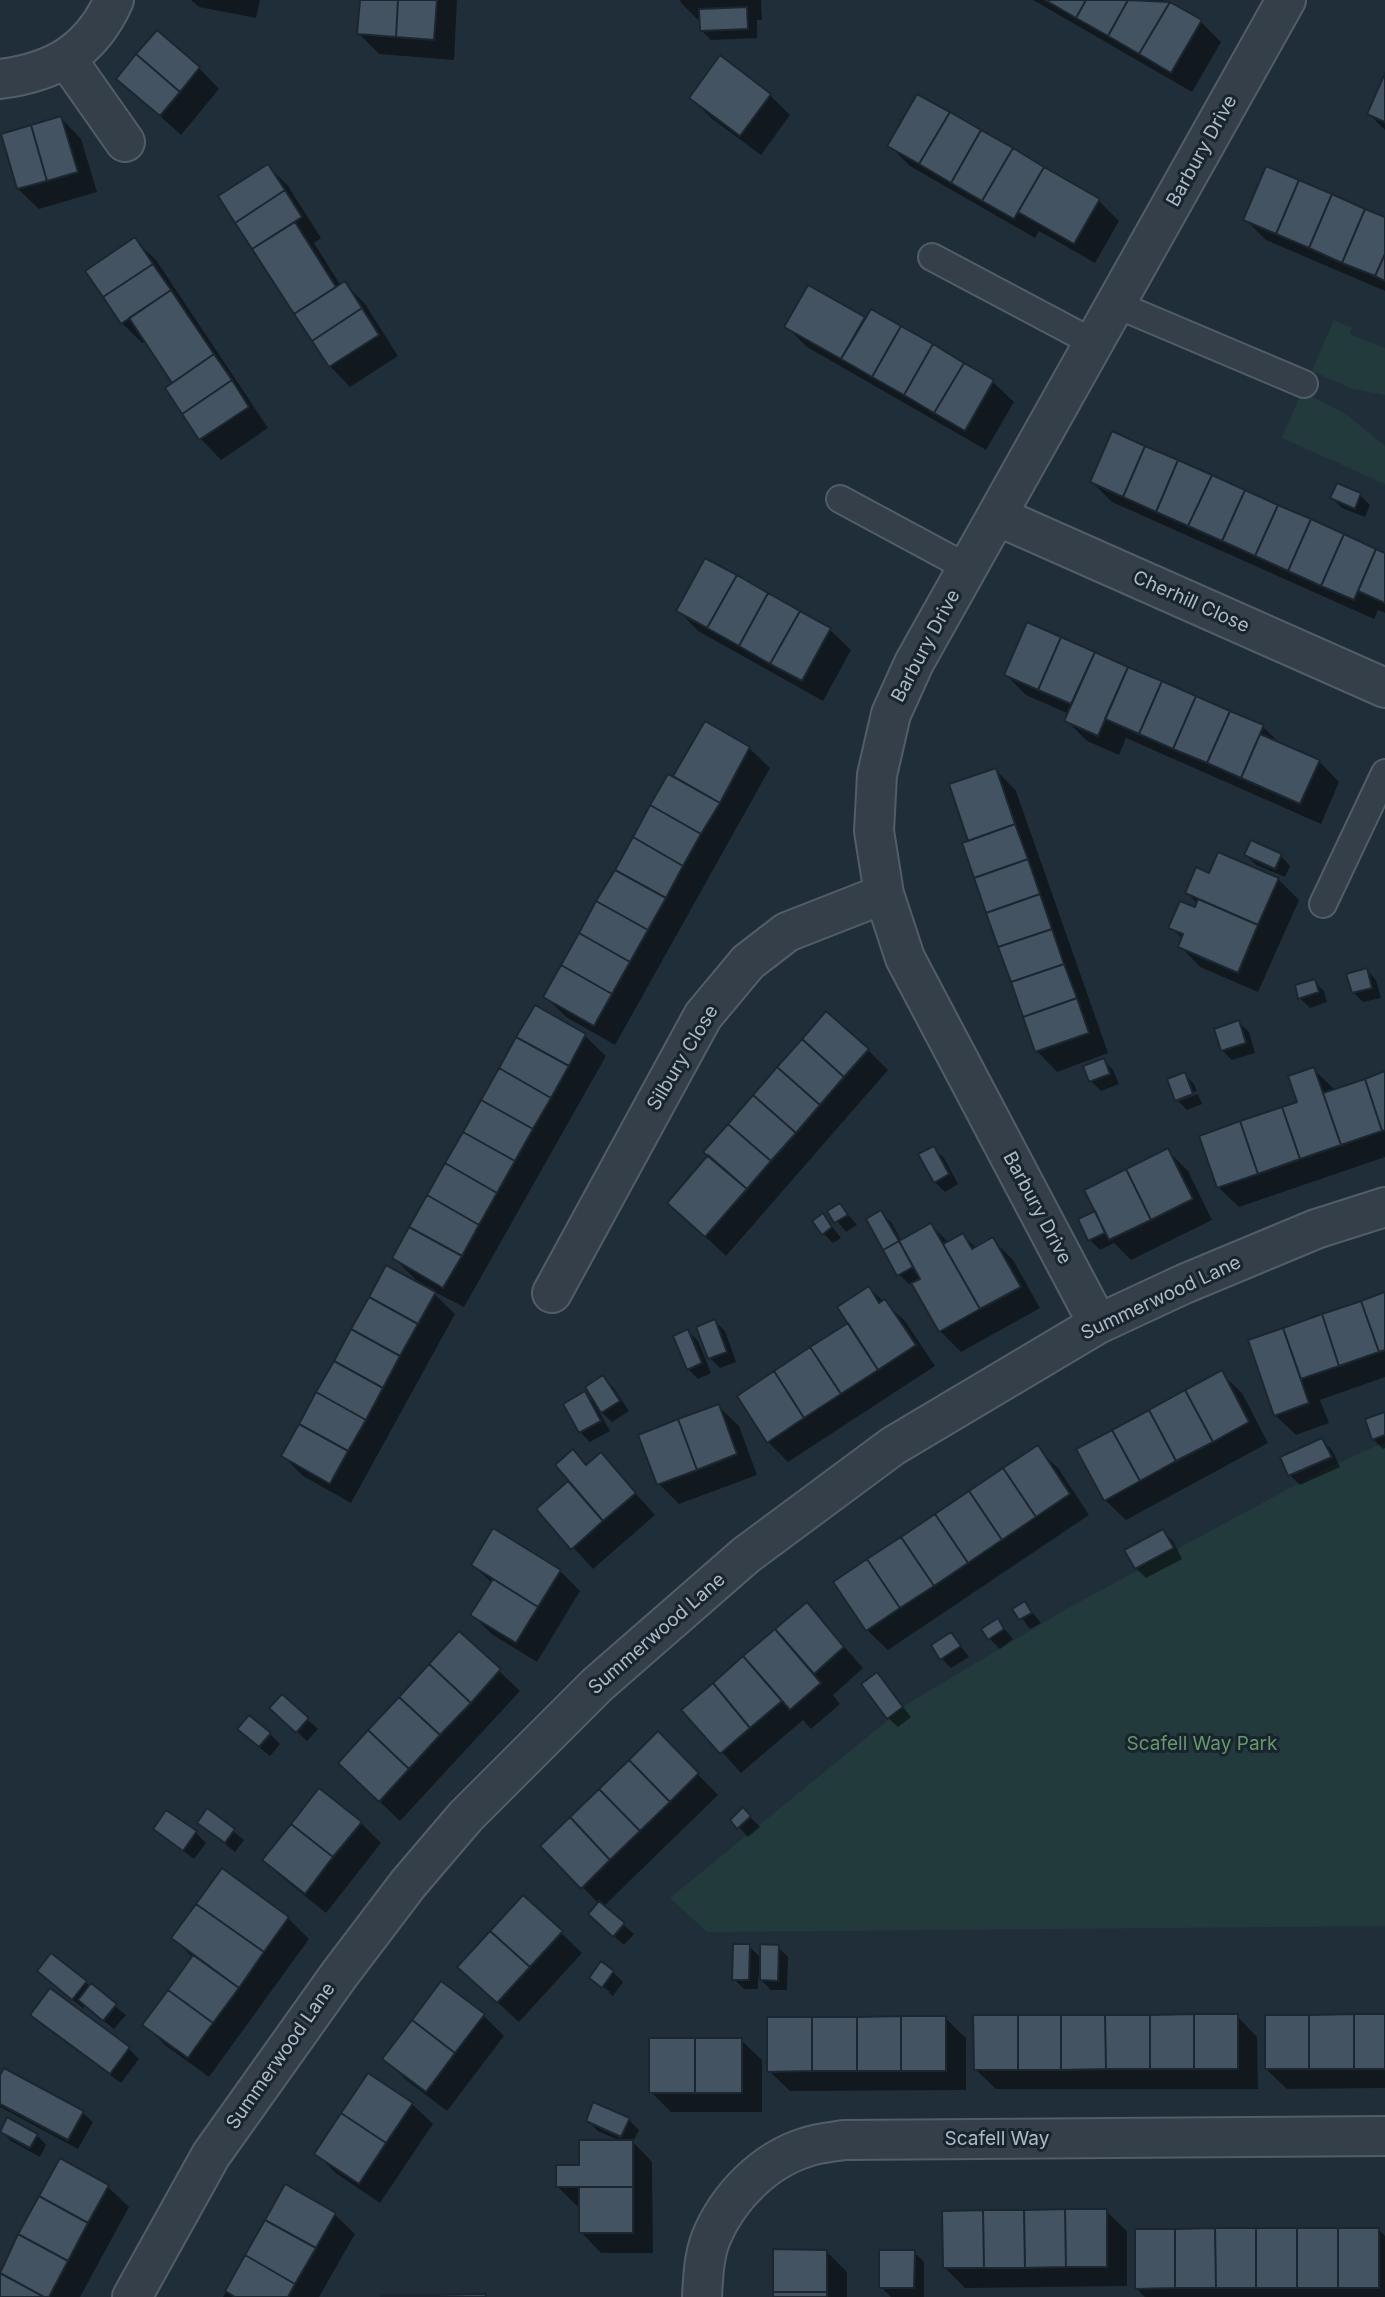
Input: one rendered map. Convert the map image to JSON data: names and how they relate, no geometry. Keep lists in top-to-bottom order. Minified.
{"streets":{"street":["Barbury Drive","Cherhill Close","Silbury Close","Summerwood Lane","Scafell Way"]},"crossings":[["Barbury Drive","Cherhill Close"],["Barbury Drive","Silbury Close"],["Barbury Drive","Summerwood Lane"]],"parks":["Scafell Way Park"]}
